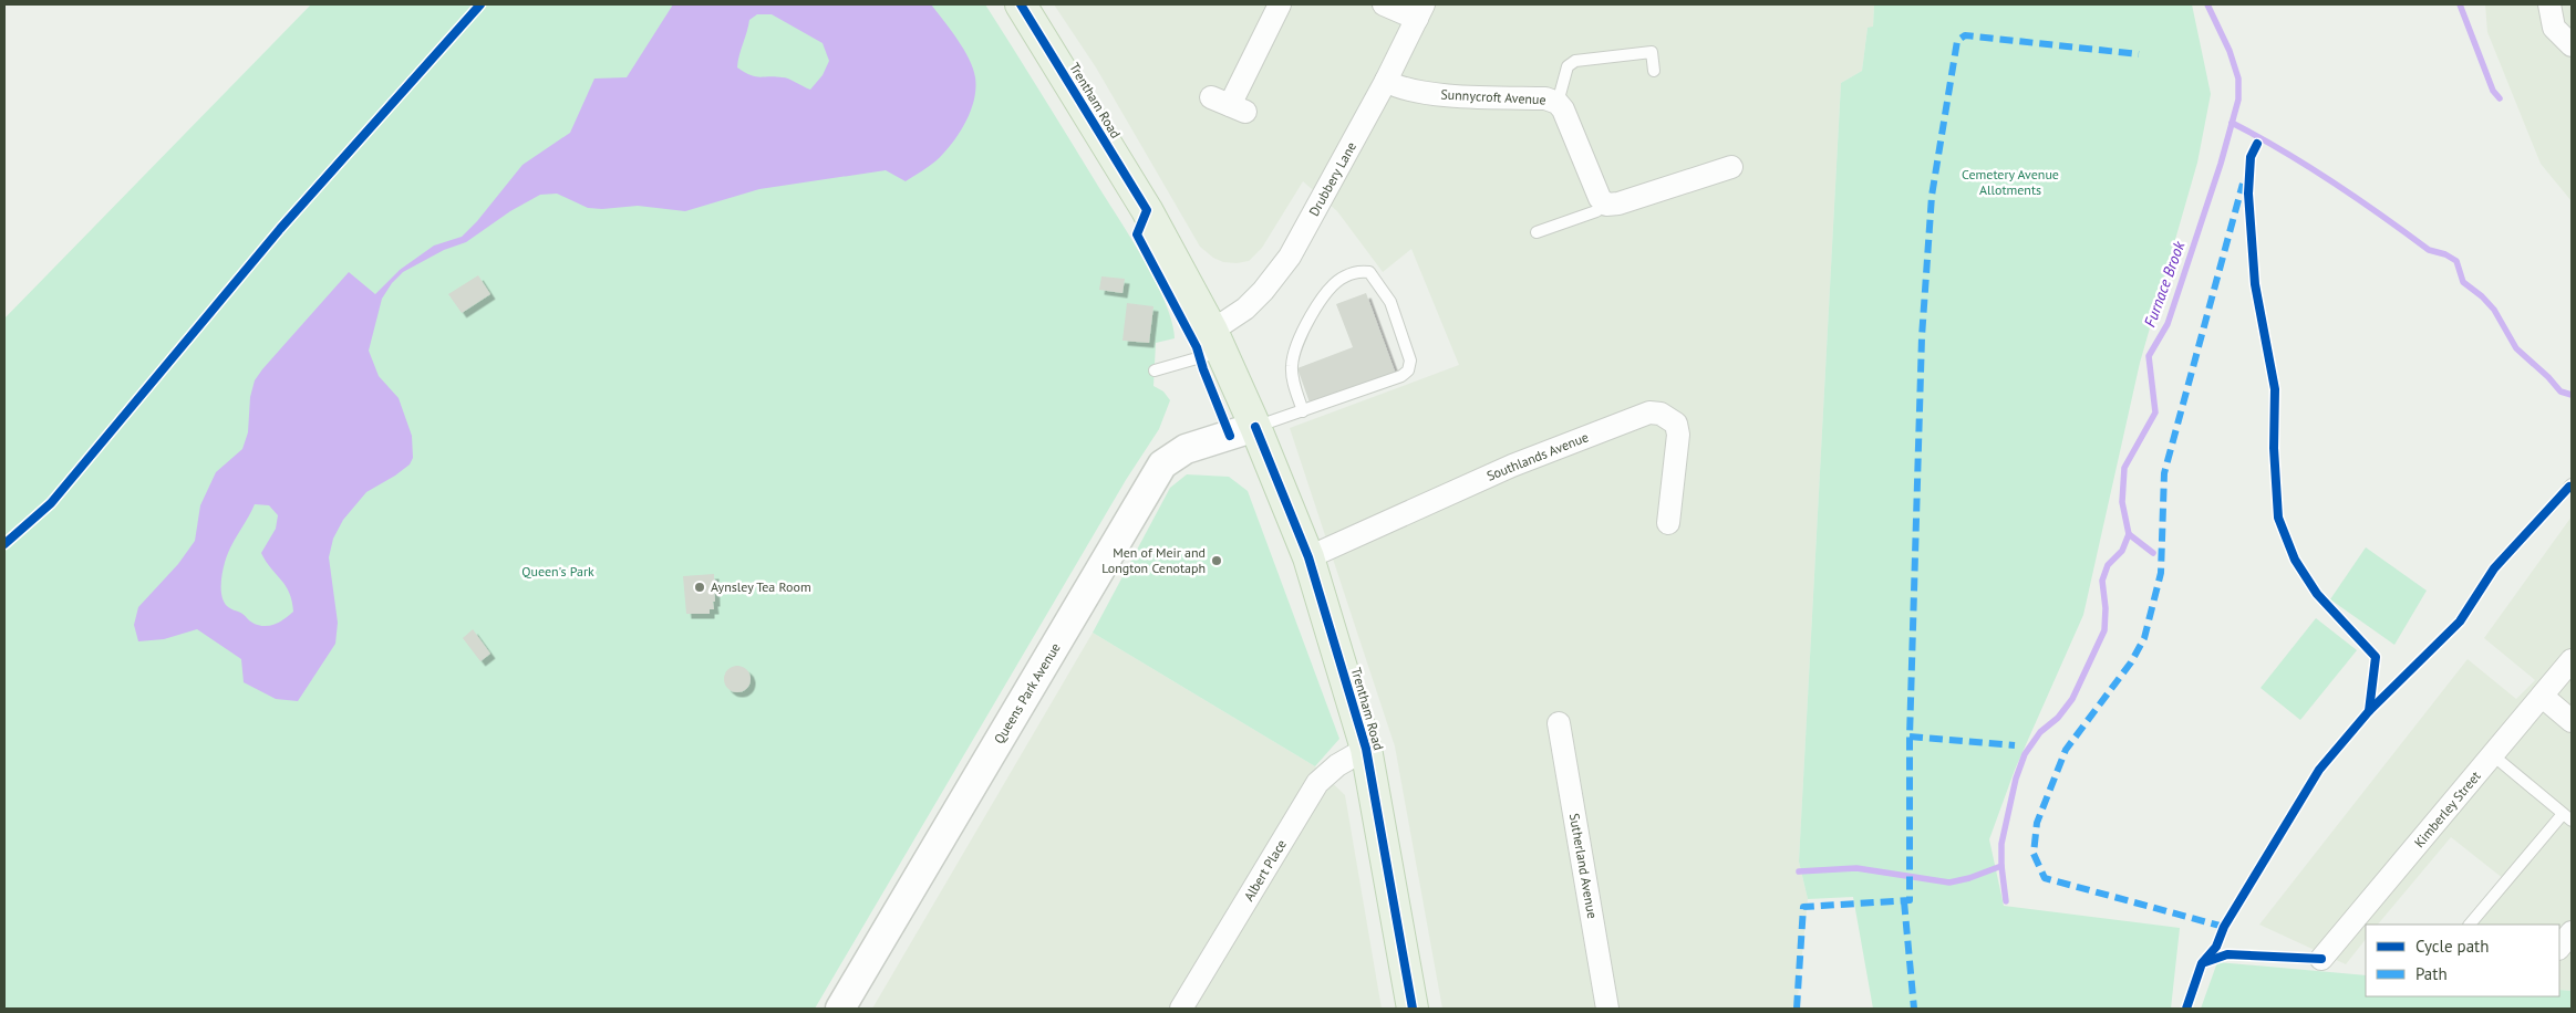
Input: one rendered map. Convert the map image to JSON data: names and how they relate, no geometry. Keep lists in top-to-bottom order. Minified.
{"streets":{"main road":["Trentham Road"],"street":["Sunnycroft Avenue","Drubbery Lane","Southlands Avenue","Queens Park Avenue","Kimberley Street","Sutherland Avenue","Albert Place"]},"crossings":[["Sunnycroft Avenue","Drubbery Lane"],["Trentham Road","Drubbery Lane"],["Trentham Road","Southlands Avenue"],["Trentham Road","Queens Park Avenue"],["Trentham Road","Albert Place"]],"water":["Furnace Brook"],"parks":["Cemetery Avenue Allotments","Queen's Park"],"places":["Men of Meir and Longton Cenotaph","Aynsley Tea Room"],"legend":["Cycle path","Path"]}
